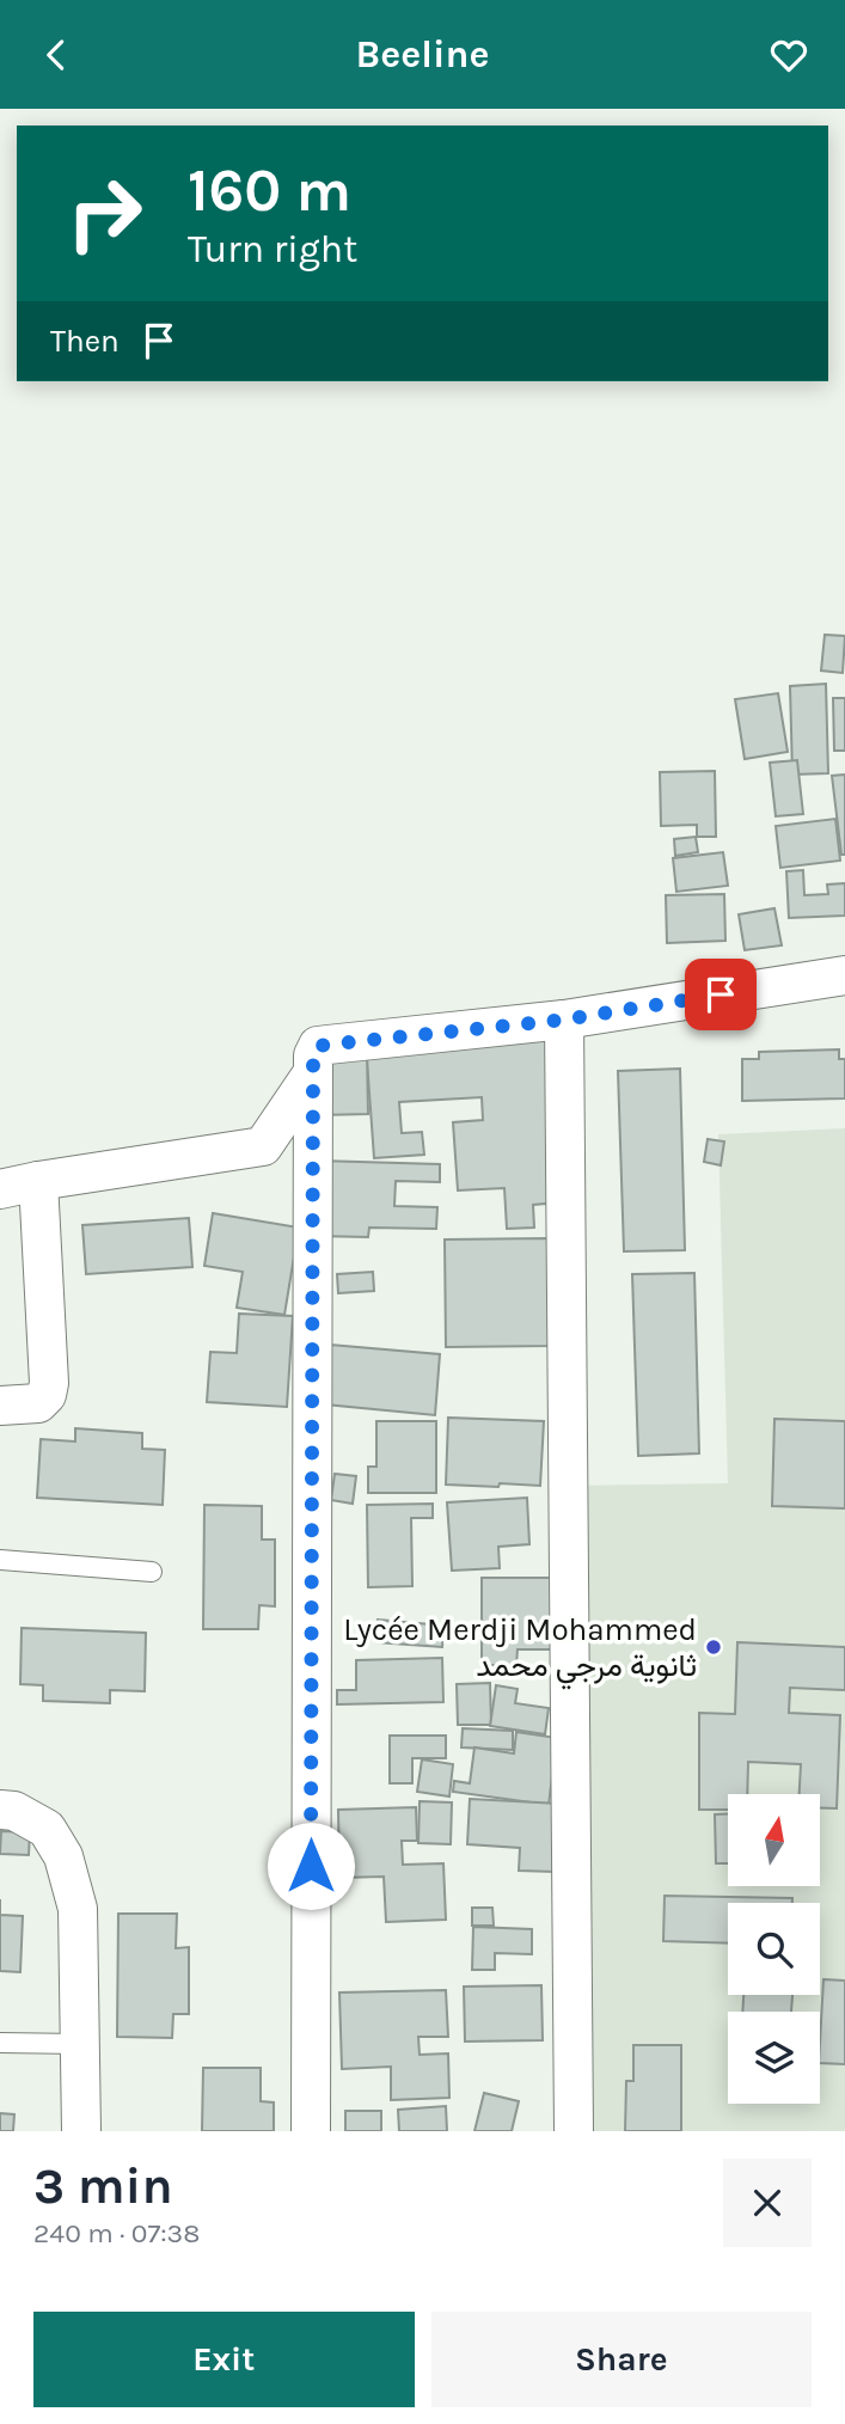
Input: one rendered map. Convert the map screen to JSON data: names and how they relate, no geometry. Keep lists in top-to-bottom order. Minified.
{"places":["Lycée Merdji Mohammed ثانوية مرجي محمد"],"north":"top","page":{"header":"Beeline","turn":["160 m","Turn right"],"then":"Then","heading":["3 min","240 m · 07:38"],"buttons":["Exit","Share"]}}
